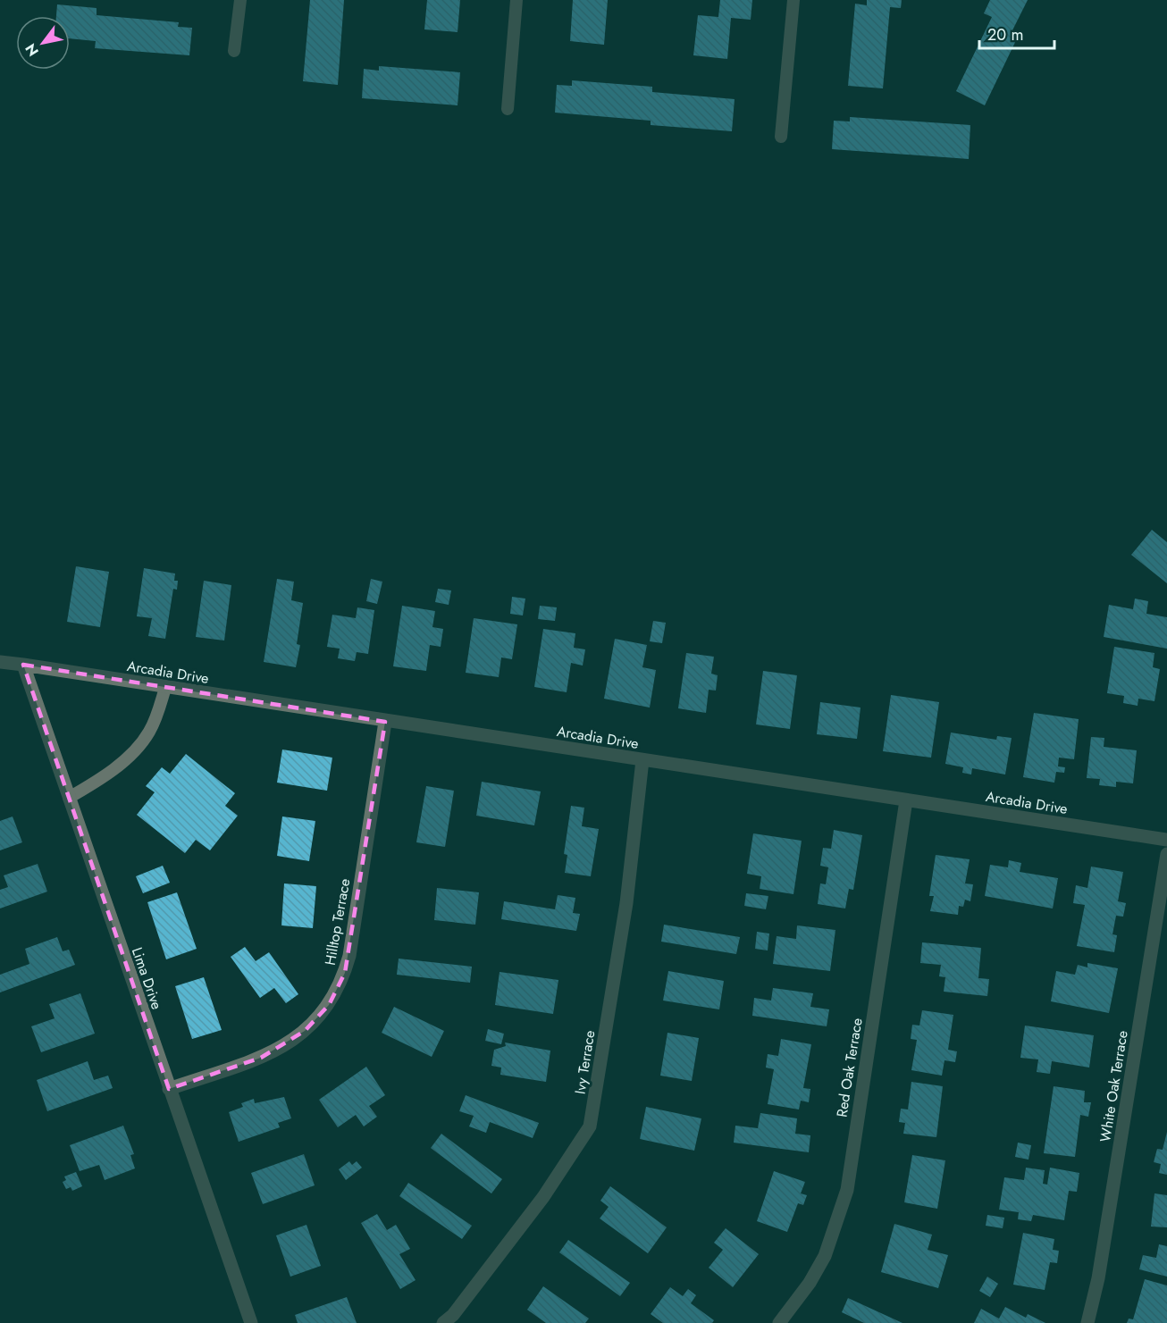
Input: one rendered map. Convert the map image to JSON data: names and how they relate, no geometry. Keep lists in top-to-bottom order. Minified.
{"streets":{"street":["Arcadia Drive","Hilltop Terrace","Lima Drive","Ivy Terrace","Red Oak Terrace","White Oak Terrace"]},"crossings":[["Arcadia Drive","Hilltop Terrace"],["Arcadia Drive","Lima Drive"],["Arcadia Drive","Ivy Terrace"],["Arcadia Drive","Red Oak Terrace"],["Hilltop Terrace","Lima Drive"]],"scale_bar":"20 m","north":"bottom left"}
